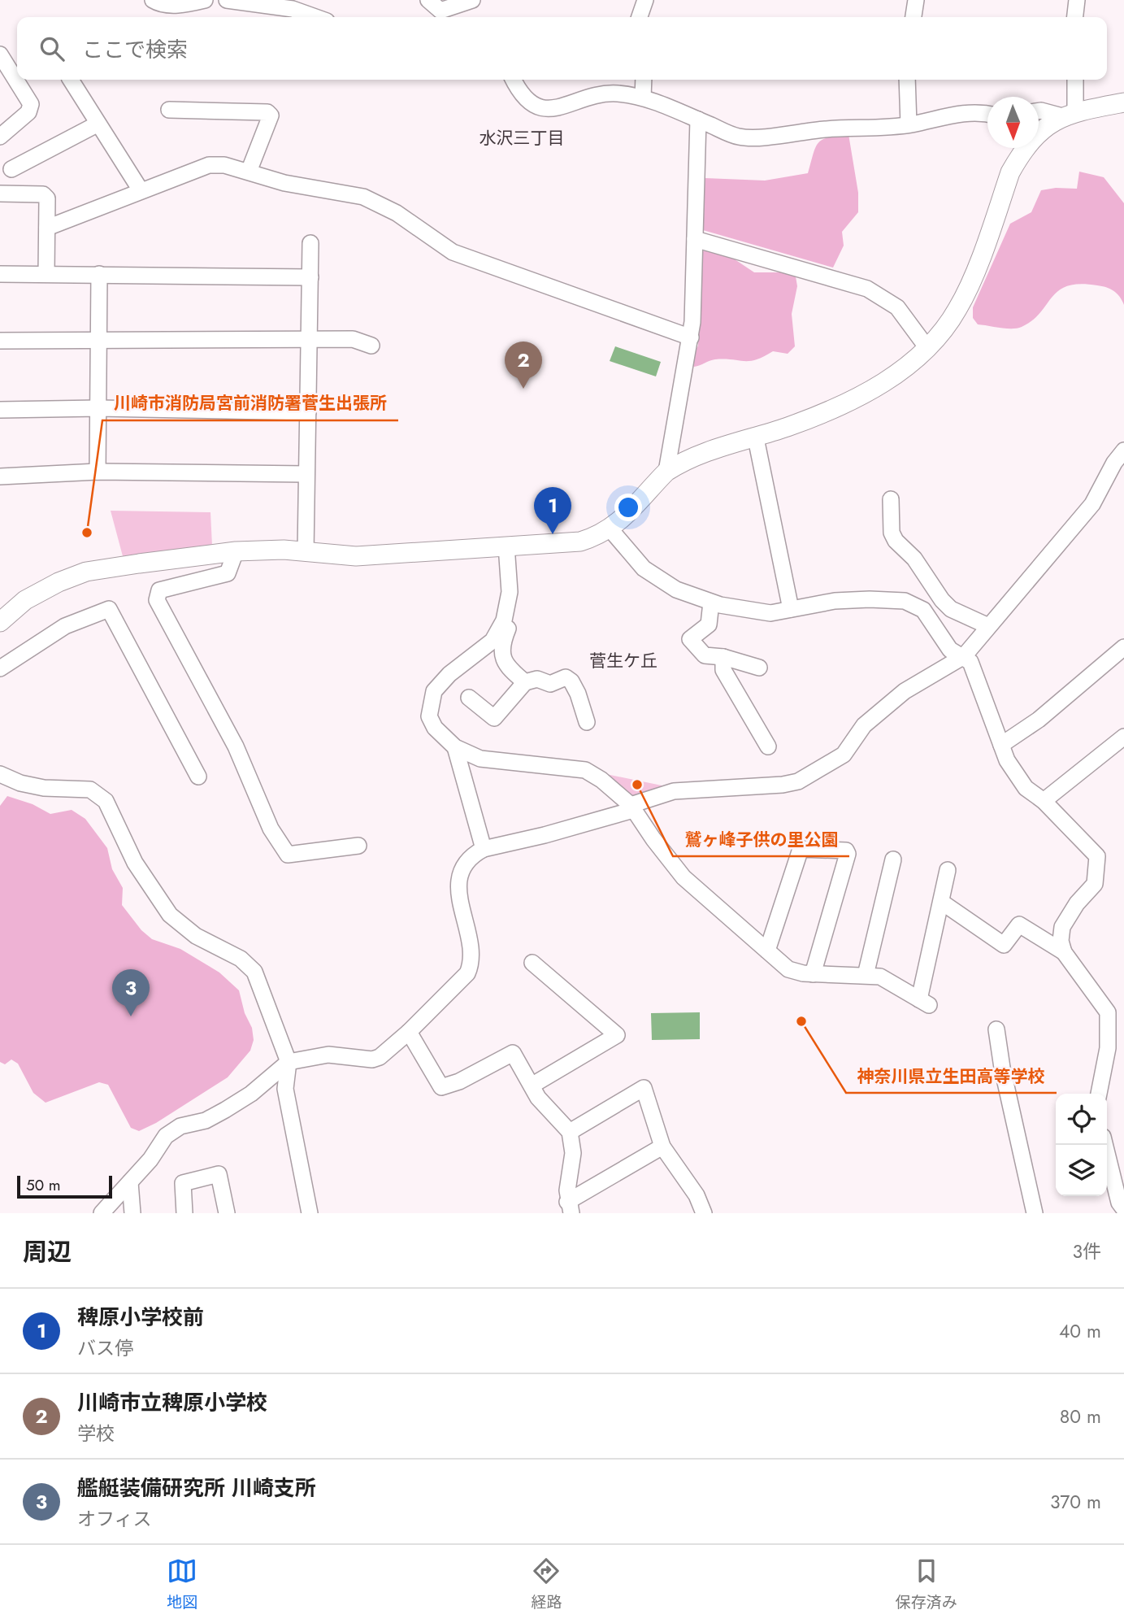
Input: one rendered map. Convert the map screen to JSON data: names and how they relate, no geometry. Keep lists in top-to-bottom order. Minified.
{"districts":["水沢三丁目","菅生ケ丘"],"places":["川崎市消防局宮前消防署菅生出張所","鷲ヶ峰子供の里公園","神奈川県立生田高等学校"],"scale_bar":"50 m","north":"bottom","page":{"search":"ここで検索","pins":["2","1","3"],"scale":"50 m","heading":["周辺","3件"],"list":[{"mark":"1","name":"稗原小学校前","note":"バス停","value":"40 m"},{"mark":"2","name":"川崎市立稗原小学校","note":"学校","value":"80 m"},{"mark":"3","name":"艦艇装備研究所 川崎支所","note":"オフィス","value":"370 m"}],"nav":["地図","経路","保存済み"]}}
